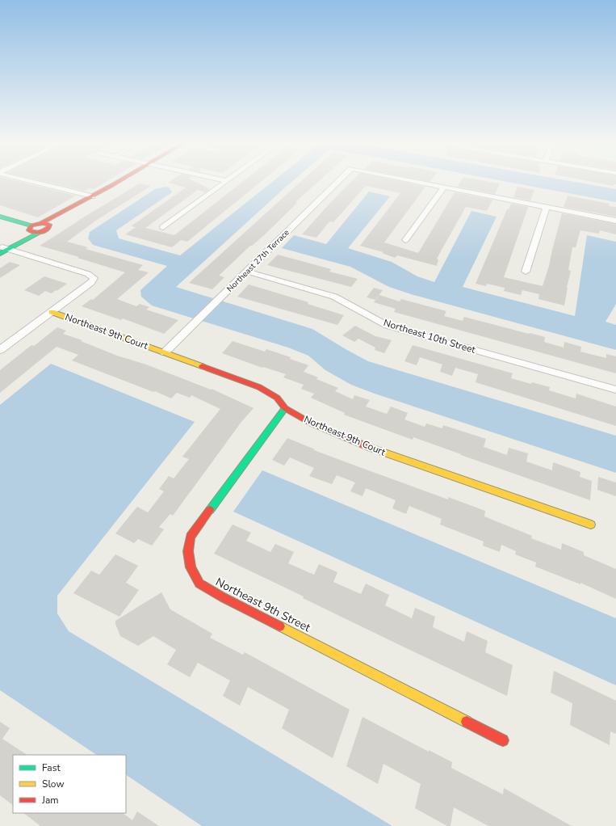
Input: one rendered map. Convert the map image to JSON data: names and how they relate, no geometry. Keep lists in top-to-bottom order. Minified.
{"streets":{"street":["Northeast 27th Terrace","Northeast 9th Court","Northeast 10th Street","Northeast 9th Street"]},"crossings":[["Northeast 27th Terrace","Northeast 9th Court"],["Northeast 27th Terrace","Northeast 10th Street"],["Northeast 9th Court","Northeast 9th Street"]],"legend":["Fast","Slow","Jam"]}
